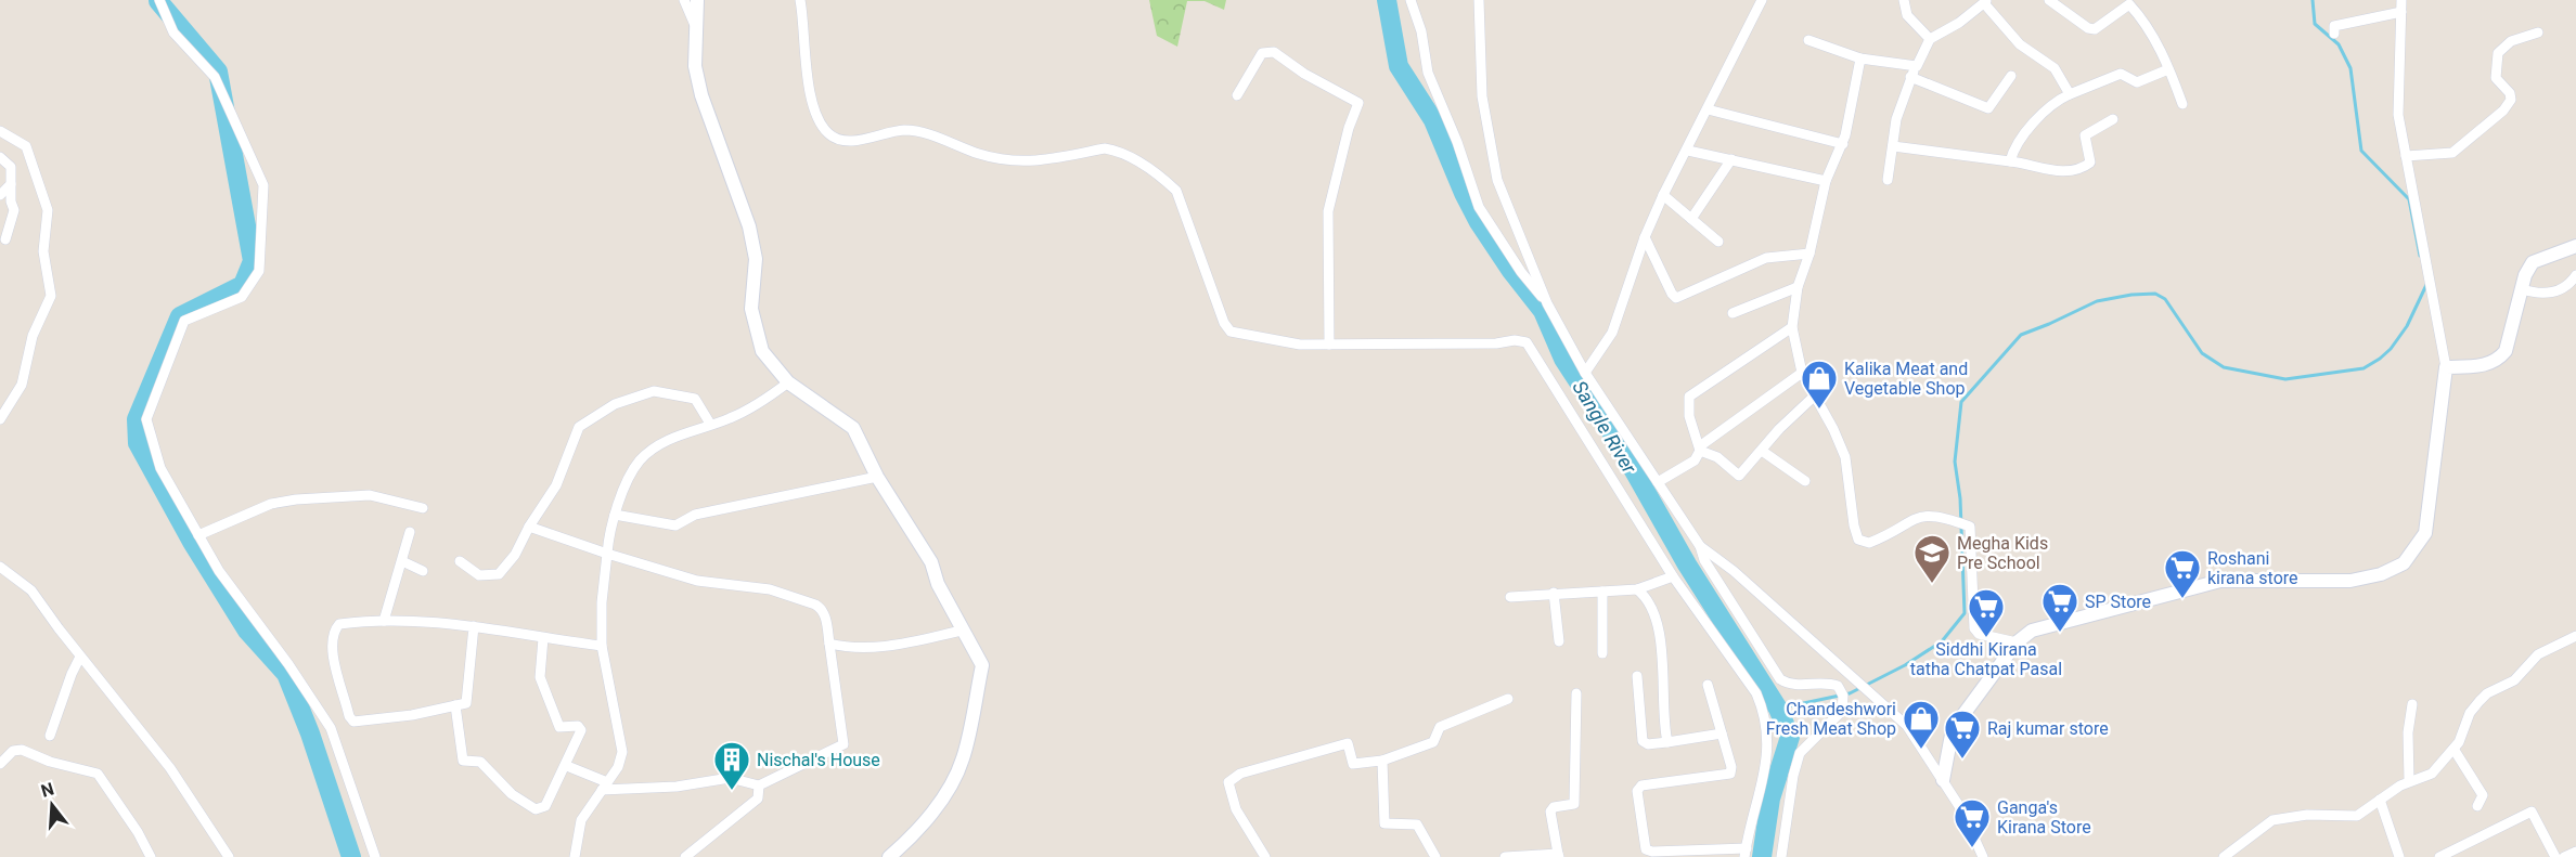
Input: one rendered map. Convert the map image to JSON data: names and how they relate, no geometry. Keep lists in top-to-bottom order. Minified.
{"water":["Sangle River"],"places":{"shop":["Kalika Meat and Vegetable Shop","Chandeshwori Fresh Meat Shop"],"school or university":["Megha Kids Pre School"],"supermarket":["Roshani kirana store","SP Store","Siddhi Kirana tatha Chatpat Pasal","Raj kumar store","Ganga's Kirana Store"],"building":["Nischal's House"]},"north":"top"}
